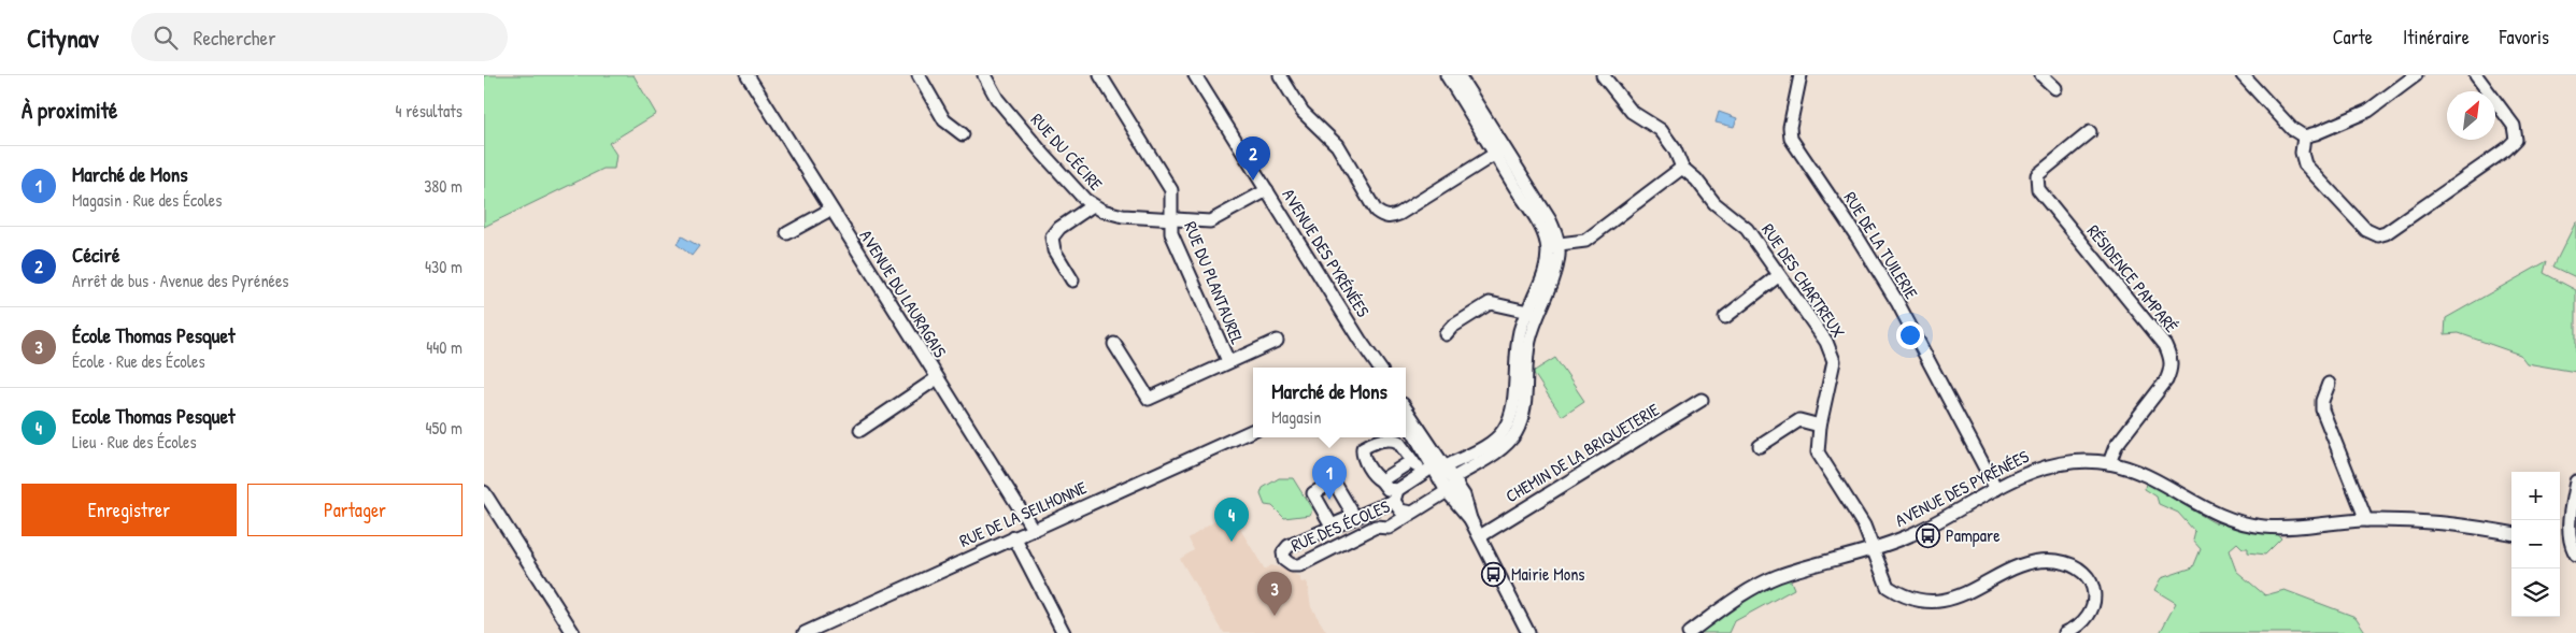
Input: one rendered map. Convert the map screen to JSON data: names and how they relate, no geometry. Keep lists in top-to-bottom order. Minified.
{"streets":{"street":["RUE DU CÉCIRE","RUE DE LA TUILERIE","AVENUE DES PYRÉNÉES","RÉSIDENCE PAMPARÉ","RUE DES CHARTREUX","RUE DU PLANTAUREL","AVENUE DU LAURAGAIS","CHEMIN DE LA BRIQUETERIE","RUE DE LA SEILHONNE","RUE DES ÉCOLES"]},"crossings":[["RUE DU CÉCIRE","AVENUE DES PYRÉNÉES"],["RUE DU CÉCIRE","RUE DU PLANTAUREL"],["RUE DE LA TUILERIE","AVENUE DES PYRÉNÉES"],["AVENUE DES PYRÉNÉES","RÉSIDENCE PAMPARÉ"],["AVENUE DES PYRÉNÉES","RUE DES CHARTREUX"],["AVENUE DU LAURAGAIS","RUE DE LA SEILHONNE"]],"places":{"bus stop":["Pampare","Mairie Mons"]},"north":"top right","page":{"header":"Citynav","search":"Rechercher","nav":["Carte","Itinéraire","Favoris"],"heading":["À proximité","4 résultats"],"pins":["2","1","4","3"],"list":[{"mark":"1","name":"Marché de Mons","note":"Magasin · Rue des Écoles","value":"380 m"},{"mark":"2","name":"Céciré","note":"Arrêt de bus · Avenue des Pyrénées","value":"430 m"},{"mark":"3","name":"École Thomas Pesquet","note":"École · Rue des Écoles","value":"440 m"},{"mark":"4","name":"Ecole Thomas Pesquet","note":"Lieu · Rue des Écoles","value":"450 m"}],"popup":["Marché de Mons","Magasin"],"buttons":["Enregistrer","Partager"],"map_buttons":["+","−"]}}
